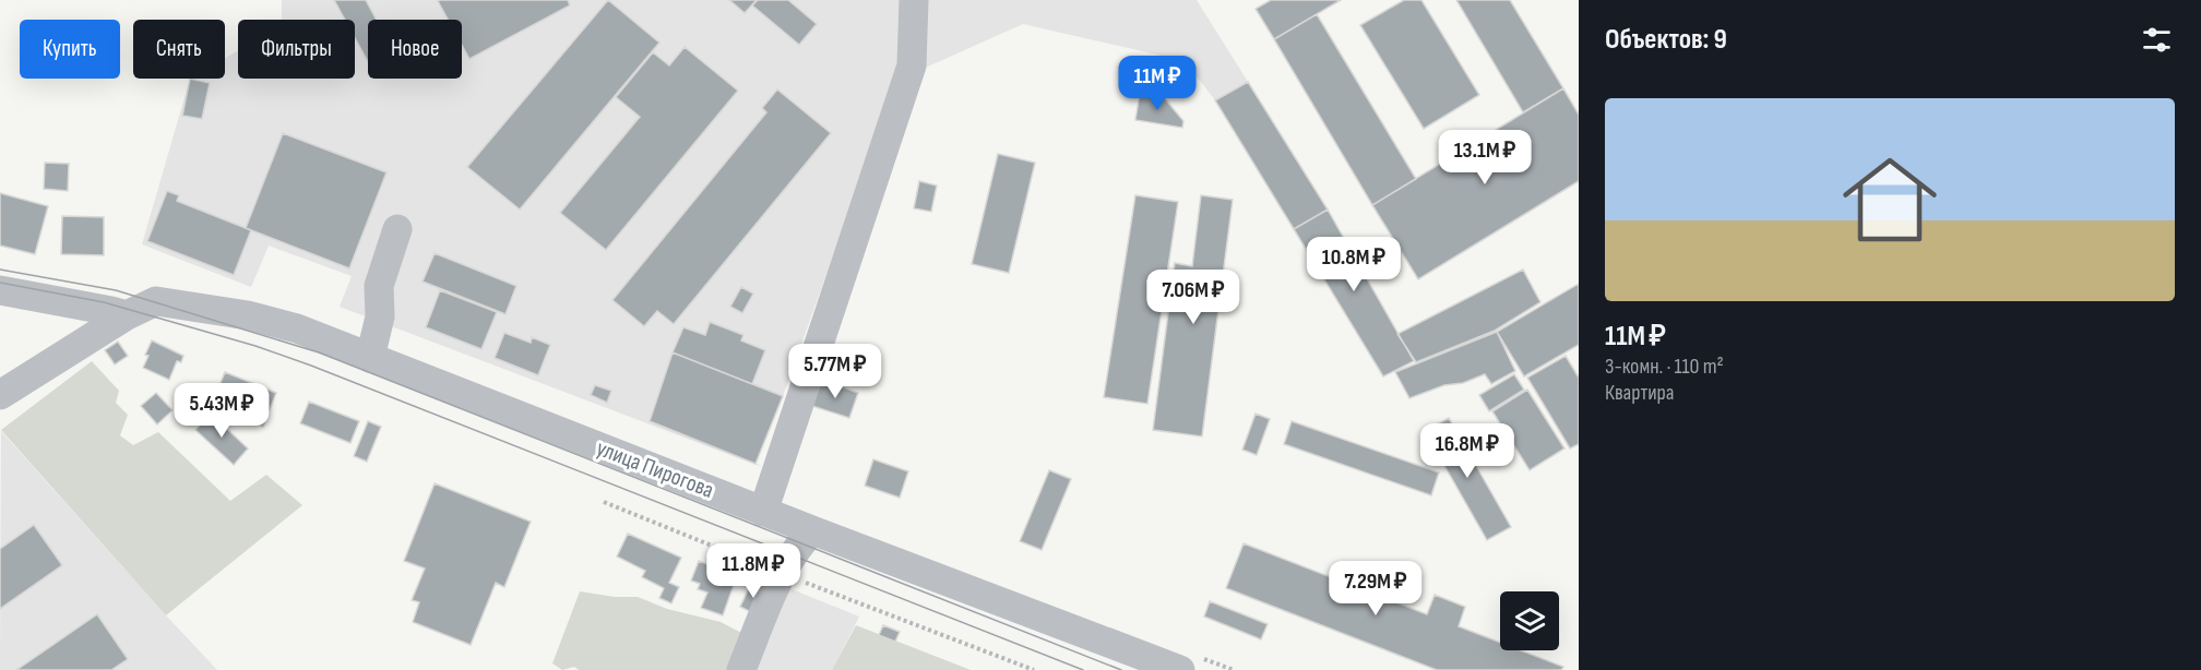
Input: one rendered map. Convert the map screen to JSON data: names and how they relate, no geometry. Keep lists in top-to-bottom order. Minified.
{"streets":{"street":["улица Пирогова"]},"page":{"heading":"Объектов: 9","chip":["Купить","Снять","Фильтры","Новое"],"price":["11M ₽","13.1M ₽","10.8M ₽","7.06M ₽","5.77M ₽","5.43M ₽","16.8M ₽","11.8M ₽","7.29M ₽"],"list":[{"name":"11M ₽","note":"3-комн. · 110 m² · Квартира"}]}}
